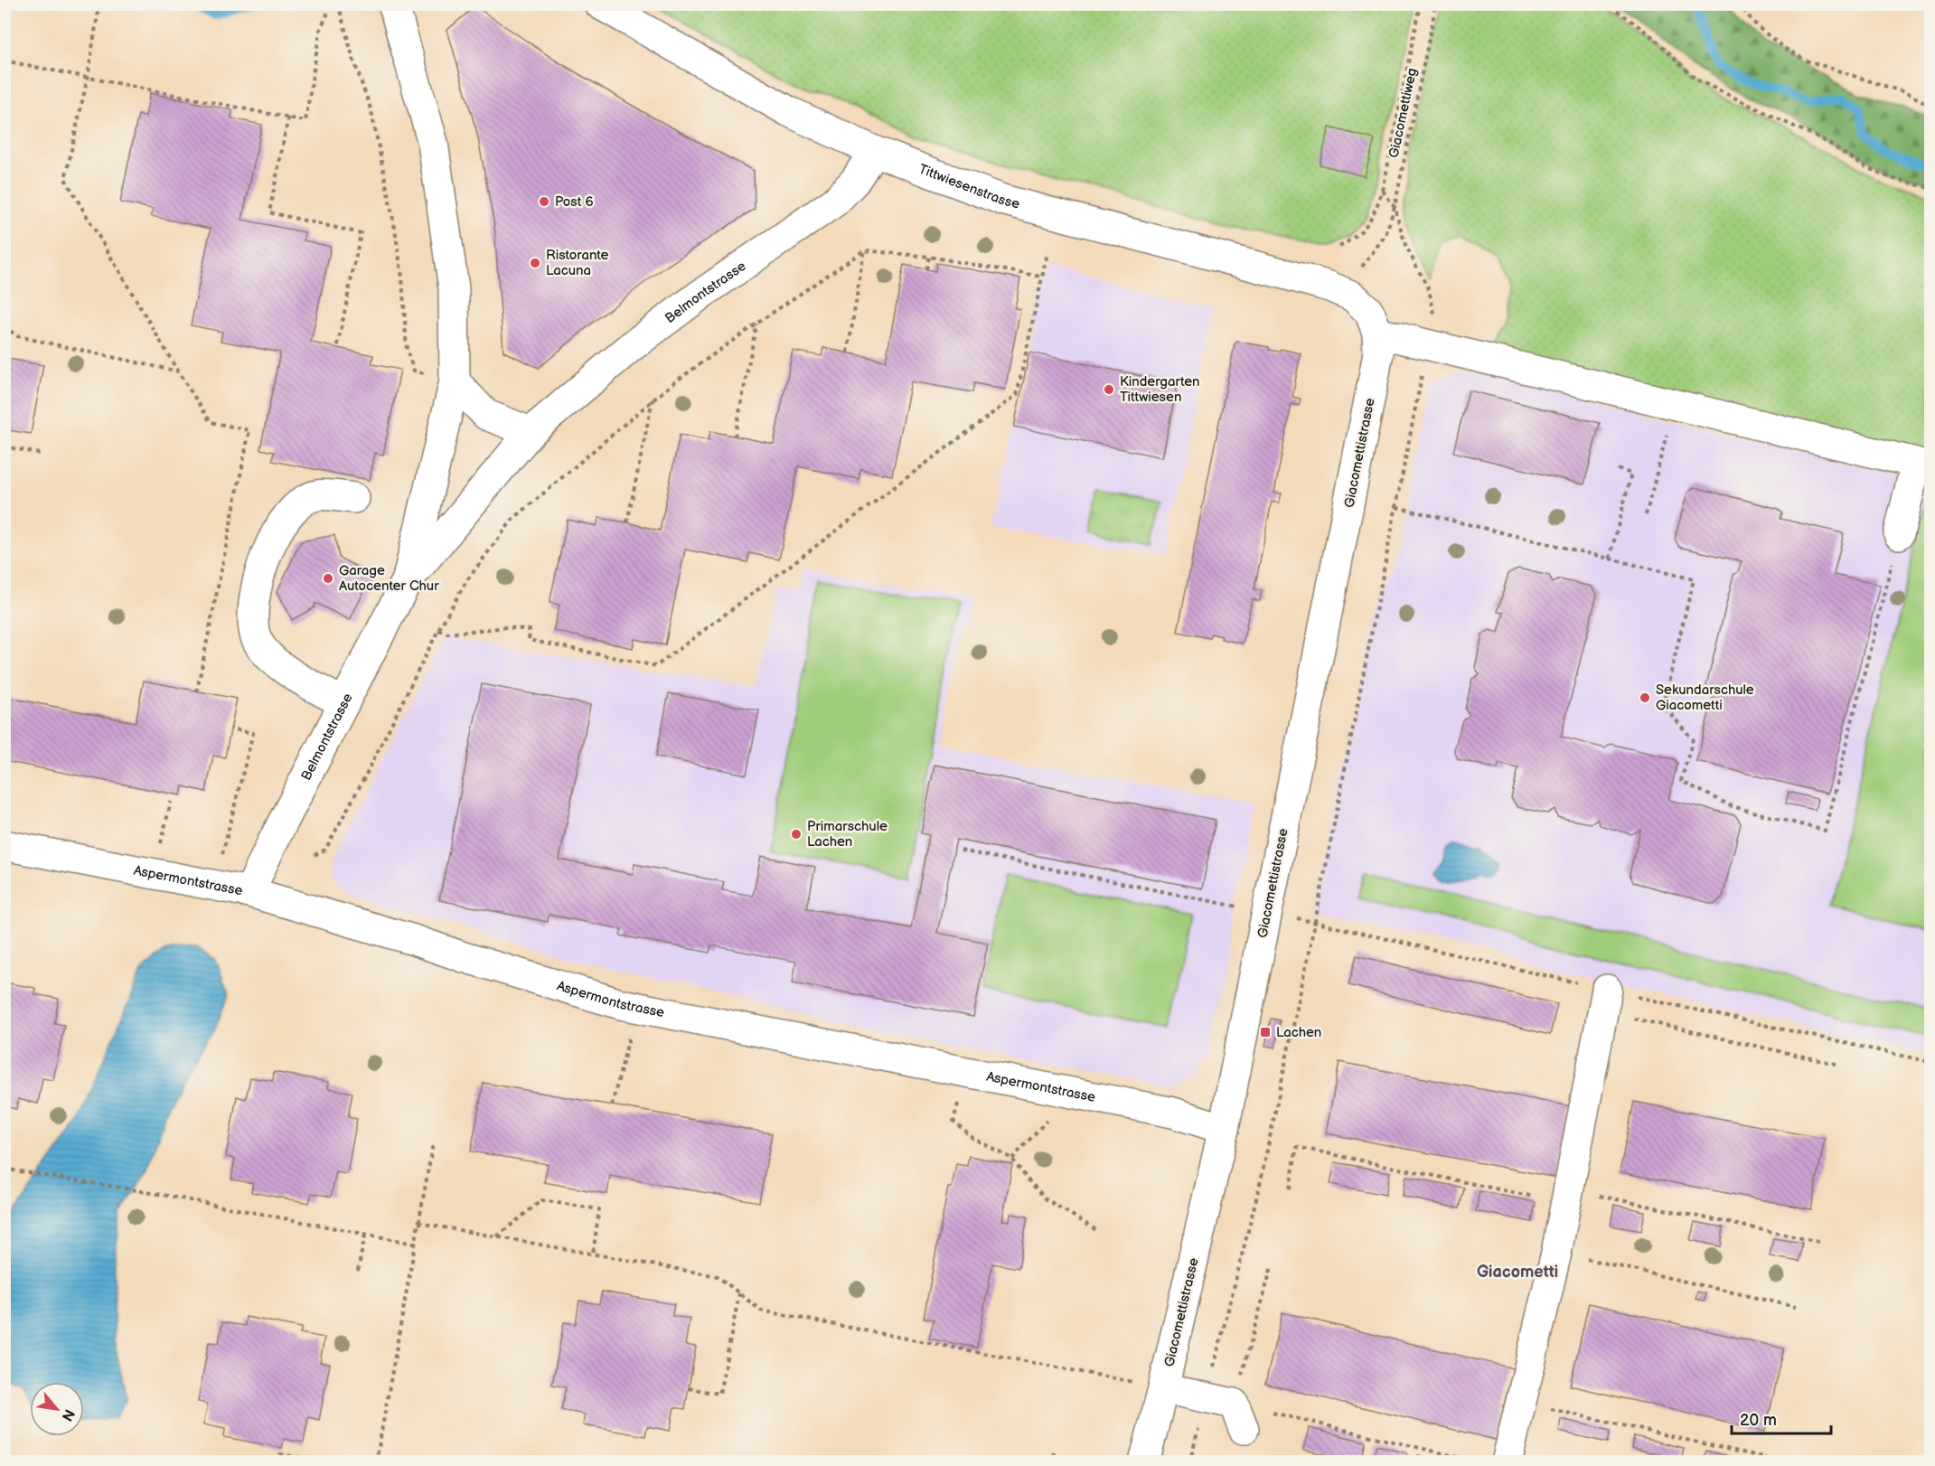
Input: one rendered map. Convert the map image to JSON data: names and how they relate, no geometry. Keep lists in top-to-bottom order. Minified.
{"streets":{"street":["Tittwiesenstrasse","Belmontstrasse","Giacomettistrasse","Aspermontstrasse"],"path":["Giacomettiweg"]},"crossings":[["Giacomettiweg","Tittwiesenstrasse"],["Tittwiesenstrasse","Belmontstrasse"],["Tittwiesenstrasse","Giacomettistrasse"],["Belmontstrasse","Aspermontstrasse"],["Giacomettistrasse","Aspermontstrasse"]],"districts":["Giacometti"],"places":{"other":["Post 6","Ristorante Lacuna","Kindergarten Tittwiesen","Garage Autocenter Chur","Sekundarschule Giacometti","Primarschule Lachen"],"transit":["Lachen"]},"scale_bar":"20 m","north":"bottom right"}
